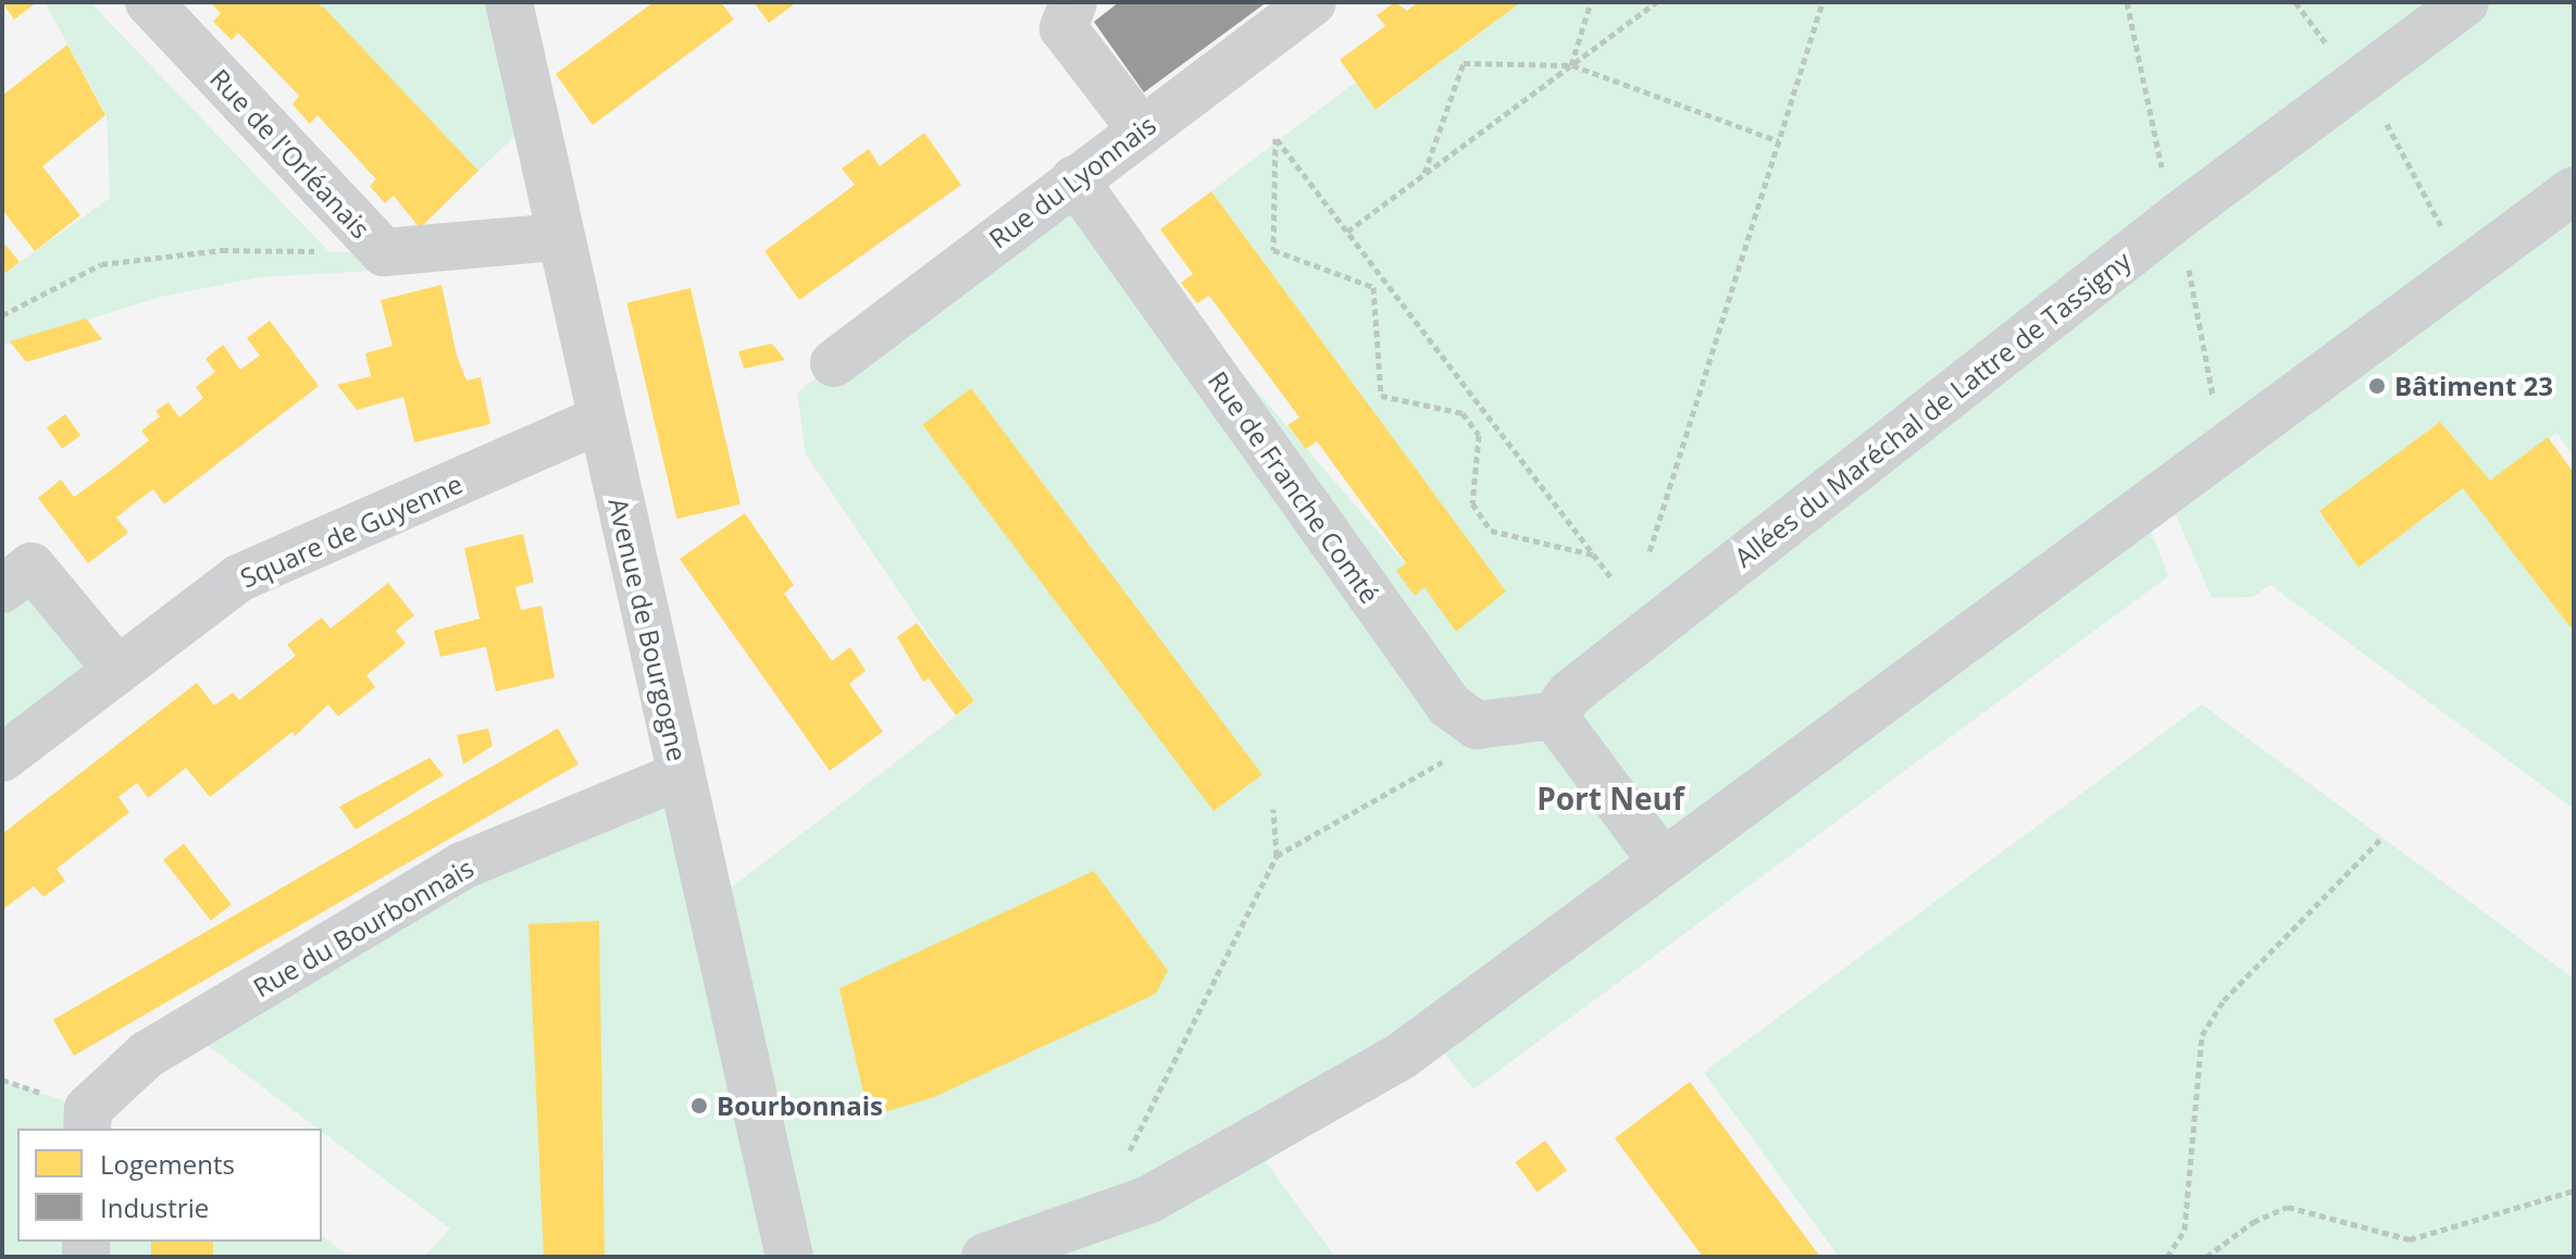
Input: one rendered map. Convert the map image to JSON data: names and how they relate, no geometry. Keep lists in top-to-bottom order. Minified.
{"streets":{"street":["Rue de l'Orléanais","Rue du Lyonnais","Allées du Maréchal de Lattre de Tassigny","Rue de Franche Comté","Square de Guyenne","Avenue de Bourgogne","Rue du Bourbonnais"]},"crossings":[["Rue de l'Orléanais","Avenue de Bourgogne"],["Rue du Lyonnais","Rue de Franche Comté"],["Square de Guyenne","Avenue de Bourgogne"],["Avenue de Bourgogne","Rue du Bourbonnais"]],"districts":["Port Neuf"],"places":["Bâtiment 23","Bourbonnais"],"legend":["Logements","Industrie"]}
